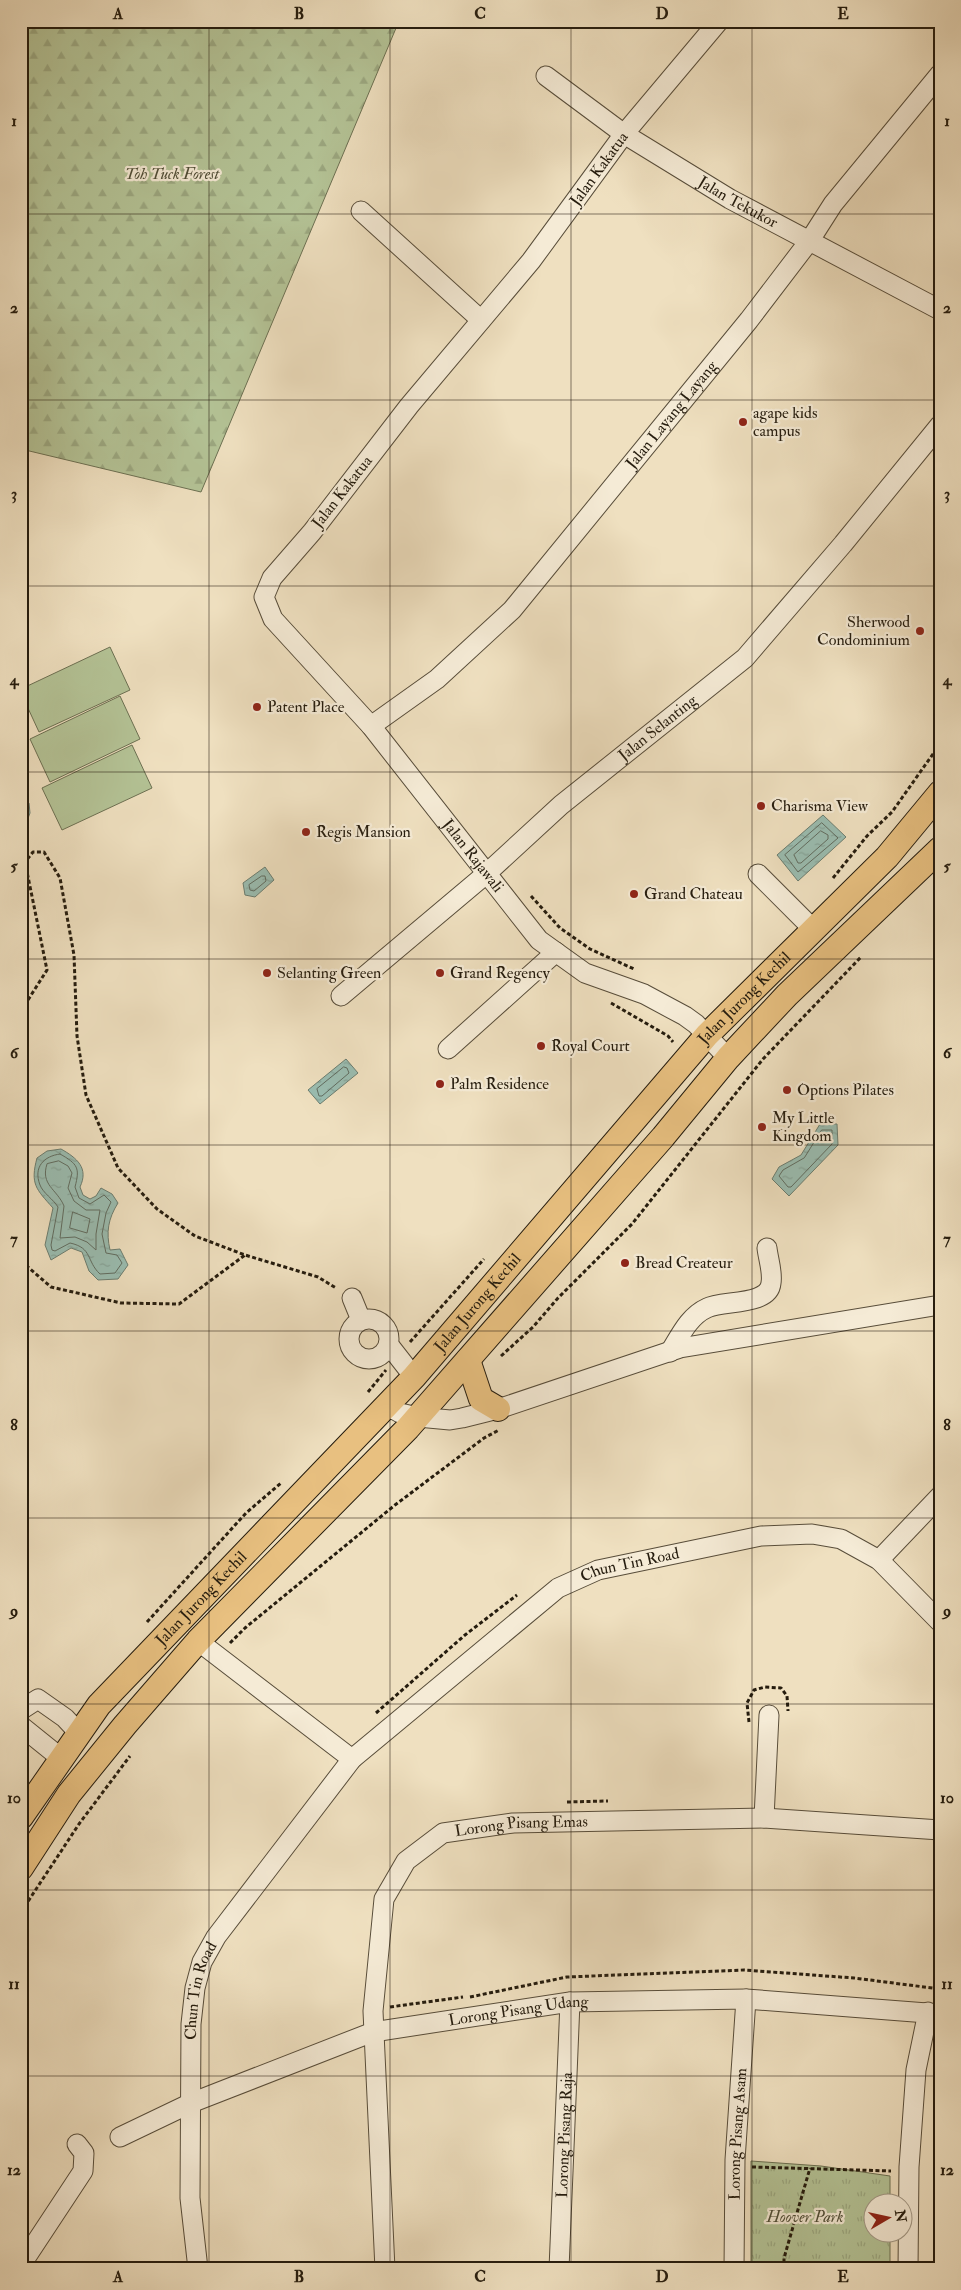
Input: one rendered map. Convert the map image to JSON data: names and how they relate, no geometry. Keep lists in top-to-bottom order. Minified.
{"streets":{"main road":["Jalan Jurong Kechil"],"street":["Jalan Kakatua","Jalan Tekukor","Jalan Layang Layang","Jalan Selanting","Jalan Rajawali","Chun Tin Road","Lorong Pisang Emas","Lorong Pisang Udang","Lorong Pisang Asam","Lorong Pisang Raja"]},"crossings":[["Jalan Kakatua","Jalan Tekukor"],["Jalan Kakatua","Jalan Rajawali"],["Jalan Tekukor","Jalan Layang Layang"],["Jalan Layang Layang","Jalan Rajawali"],["Jalan Selanting","Jalan Rajawali"],["Jalan Rajawali","Jalan Jurong Kechil"],["Chun Tin Road","Lorong Pisang Udang"],["Lorong Pisang Emas","Lorong Pisang Udang"],["Lorong Pisang Udang","Lorong Pisang Asam"],["Lorong Pisang Udang","Lorong Pisang Raja"]],"parks":["Toh Tuck Forest","Hoover Park"],"places":["agape kids campus","Sherwood Condominium","Patent Place","Charisma View","Regis Mansion","Grand Chateau","Selanting Green","Grand Regency","Royal Court","Palm Residence","Options Pilates","My Little Kingdom","Bread Createur"],"north":"right","grid":{"columns":["A","B","C","D","E"],"rows":["1","2","3","4","5","6","7","8","9","10","11","12"]}}
